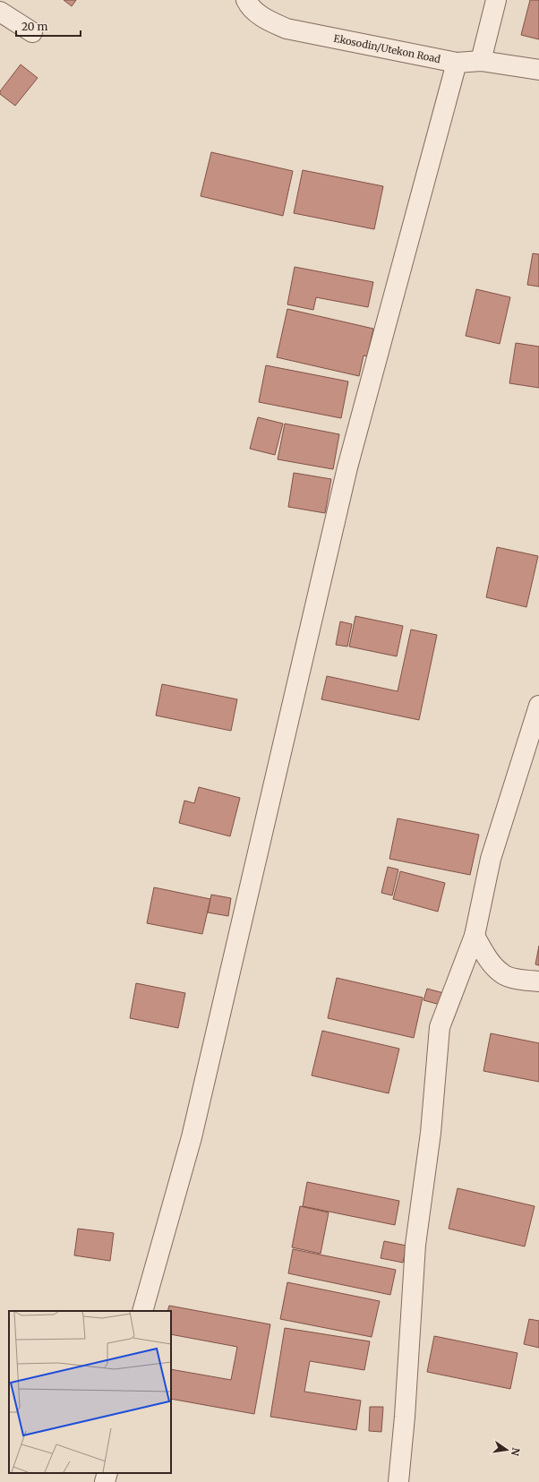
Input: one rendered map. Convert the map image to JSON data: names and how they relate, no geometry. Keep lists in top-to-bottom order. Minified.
{"streets":{"street":["Ekosodin/Utekon Road"]},"scale_bar":"20 m","north":"right"}
